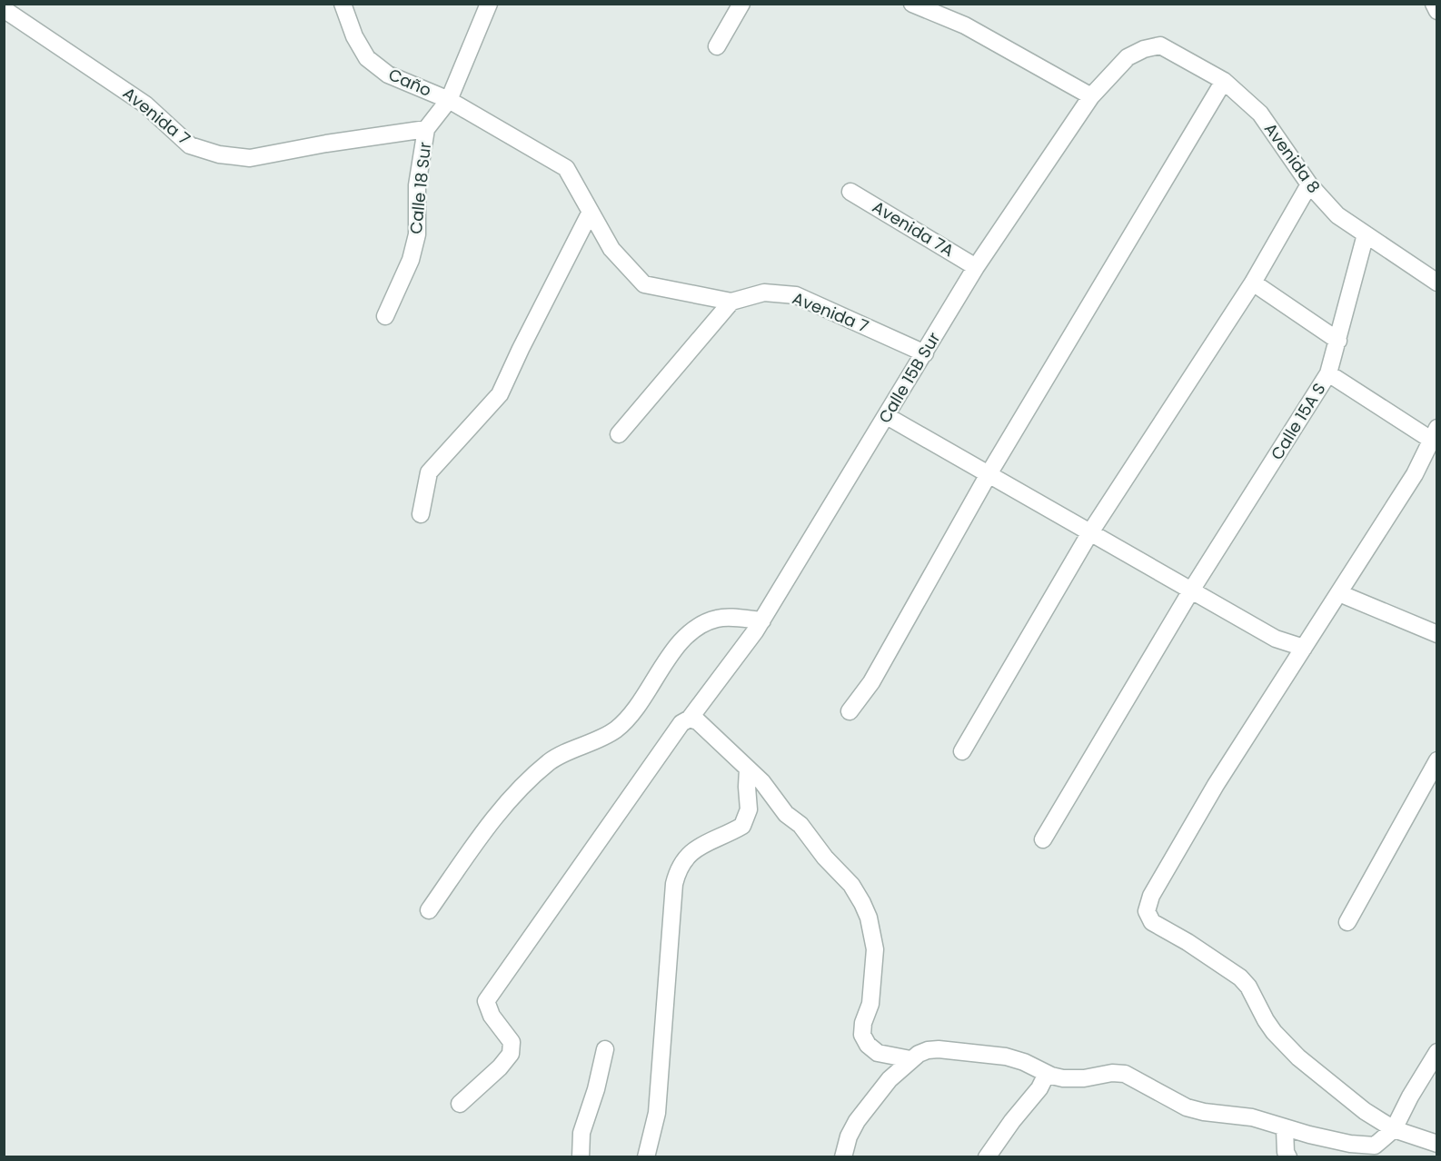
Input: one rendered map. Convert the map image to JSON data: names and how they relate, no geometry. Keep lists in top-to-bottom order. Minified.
{"streets":{"street":["Caño","Avenida 7","Avenida 8","Calle 18 Sur","Avenida 7A","Calle 15B Sur","Calle 15A S"]},"crossings":[["Caño","Avenida 7"],["Caño","Calle 18 Sur"],["Avenida 7","Calle 18 Sur"],["Avenida 7","Calle 15B Sur"],["Avenida 8","Calle 15B Sur"],["Avenida 8","Calle 15A S"],["Avenida 7A","Calle 15B Sur"]]}
